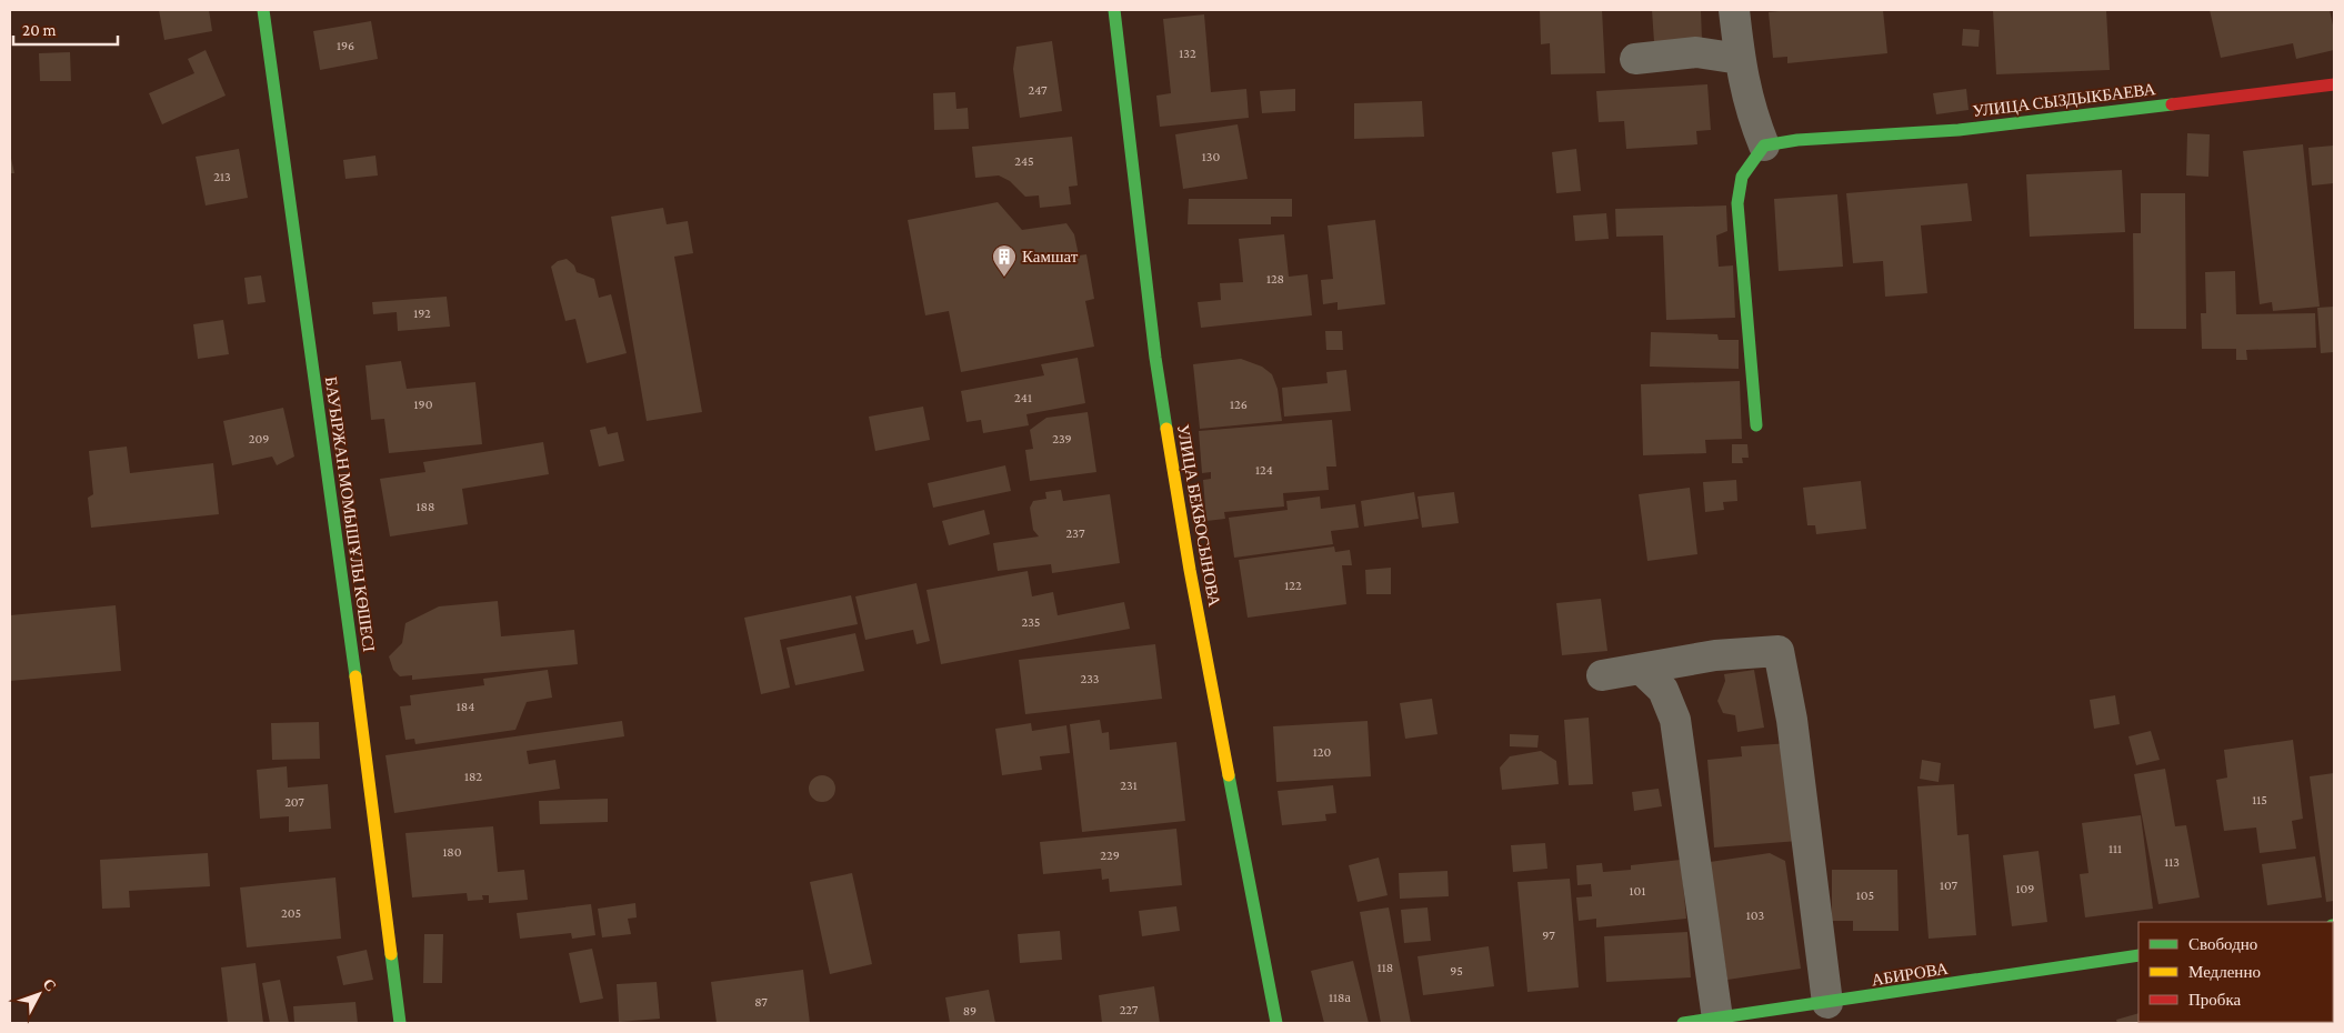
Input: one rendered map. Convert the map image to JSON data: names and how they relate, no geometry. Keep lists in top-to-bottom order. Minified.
{"streets":{"street":["УЛИЦА СЫЗДЫКБАЕВА","БАУЫРЖАН МОМЫШҰЛЫ КӨШЕСІ","УЛИЦА БЕКБОСЫНОВА","АБИРОВА"]},"places":{"building":["Камшат"]},"house_numbers":["196","132","247","130","245","213","128","192","241","190","126","209","239","124","188","237","122","235","233","184","120","182","231","115","207","111","180","229","113","107","109","101","105","205","103","97","118","95","118а","87","227","89"],"legend":["Свободно","Медленно","Пробка"],"scale_bar":"20 m","north":"top right"}
